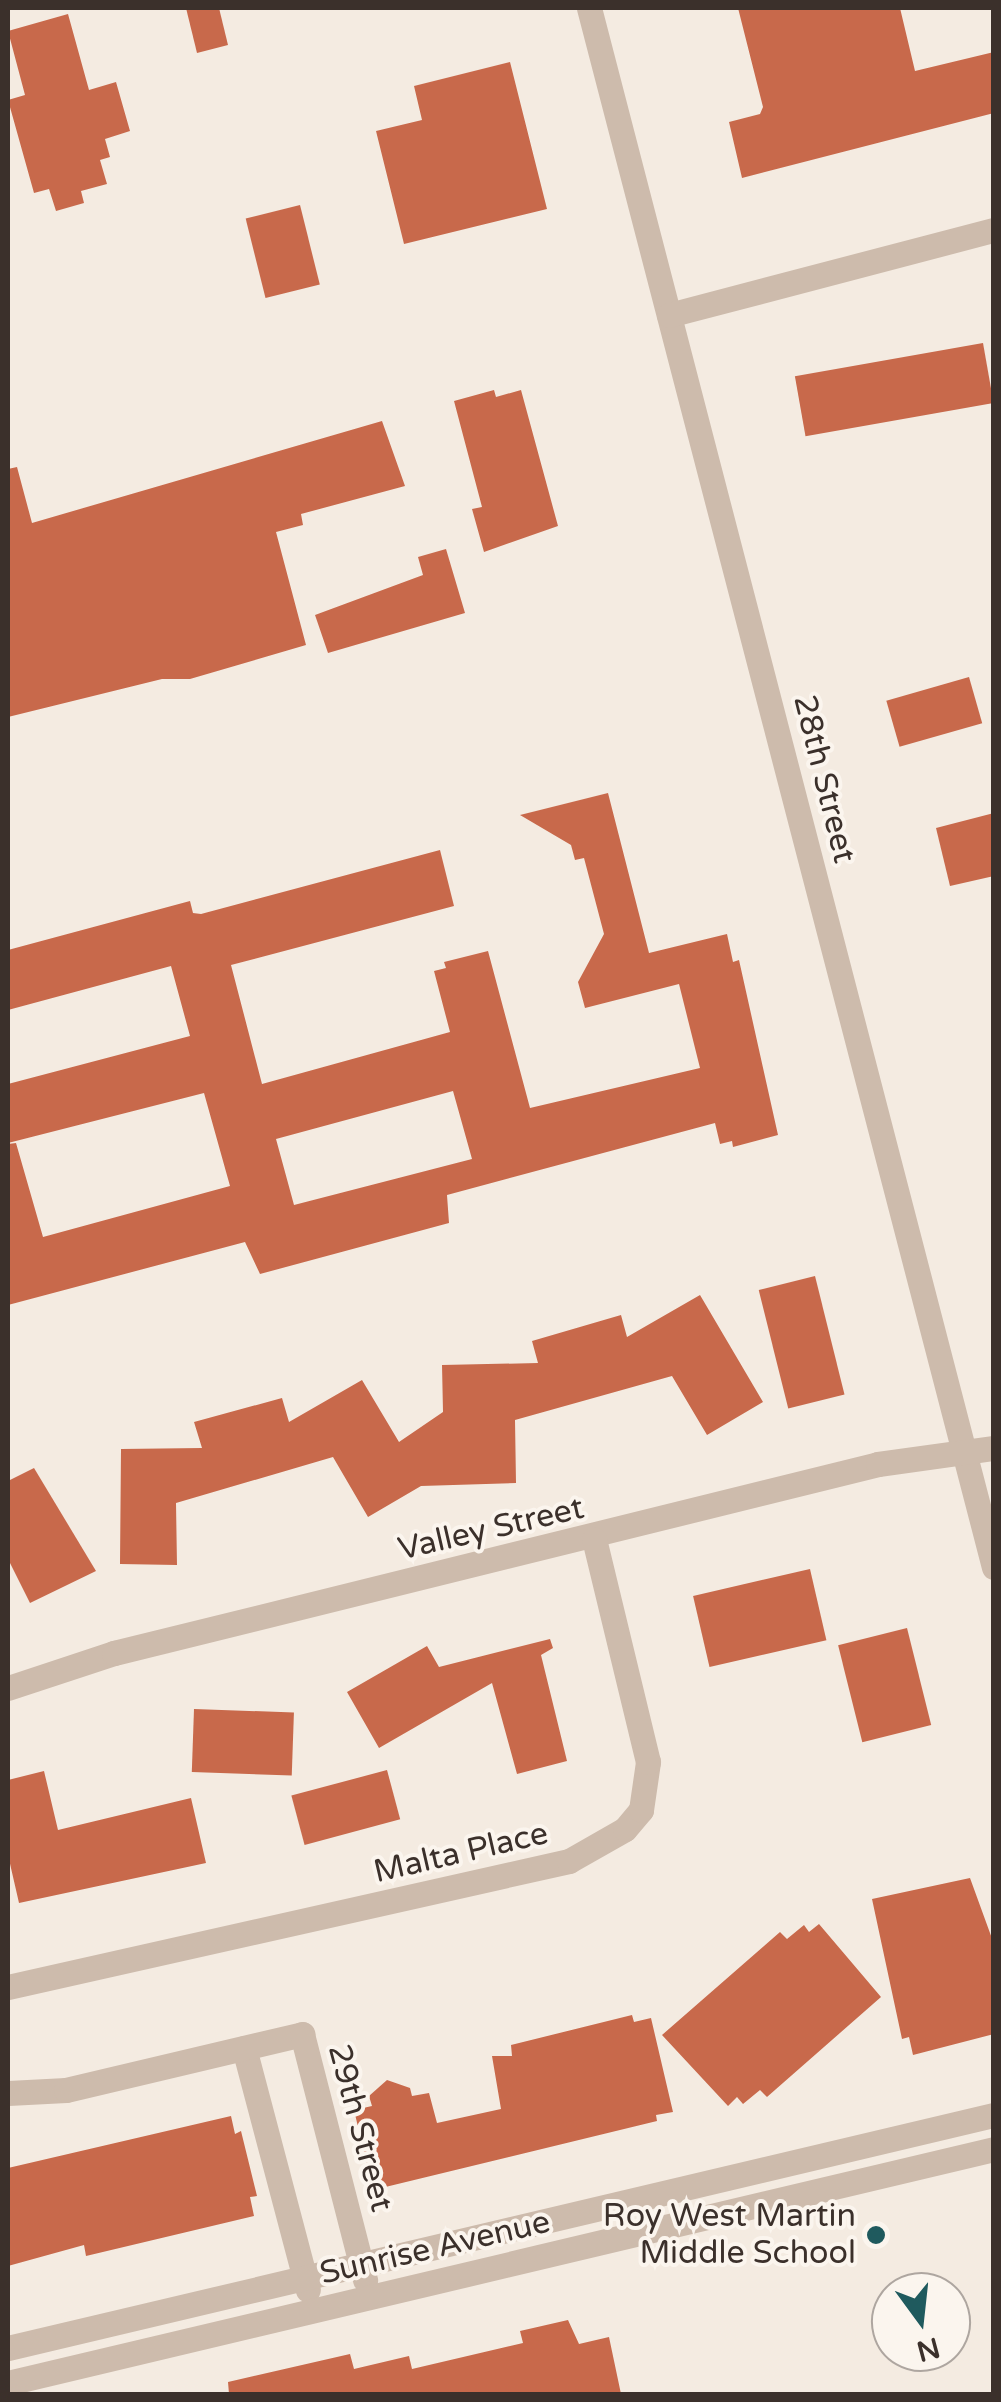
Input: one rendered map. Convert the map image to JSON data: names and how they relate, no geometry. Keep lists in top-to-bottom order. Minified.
{"streets":{"street":["28th Street","Valley Street","Malta Place","29th Street","Sunrise Avenue"]},"crossings":[["28th Street","Valley Street"],["Valley Street","Malta Place"],["29th Street","Sunrise Avenue"]],"places":["Roy West Martin Middle School"],"north":"bottom"}
